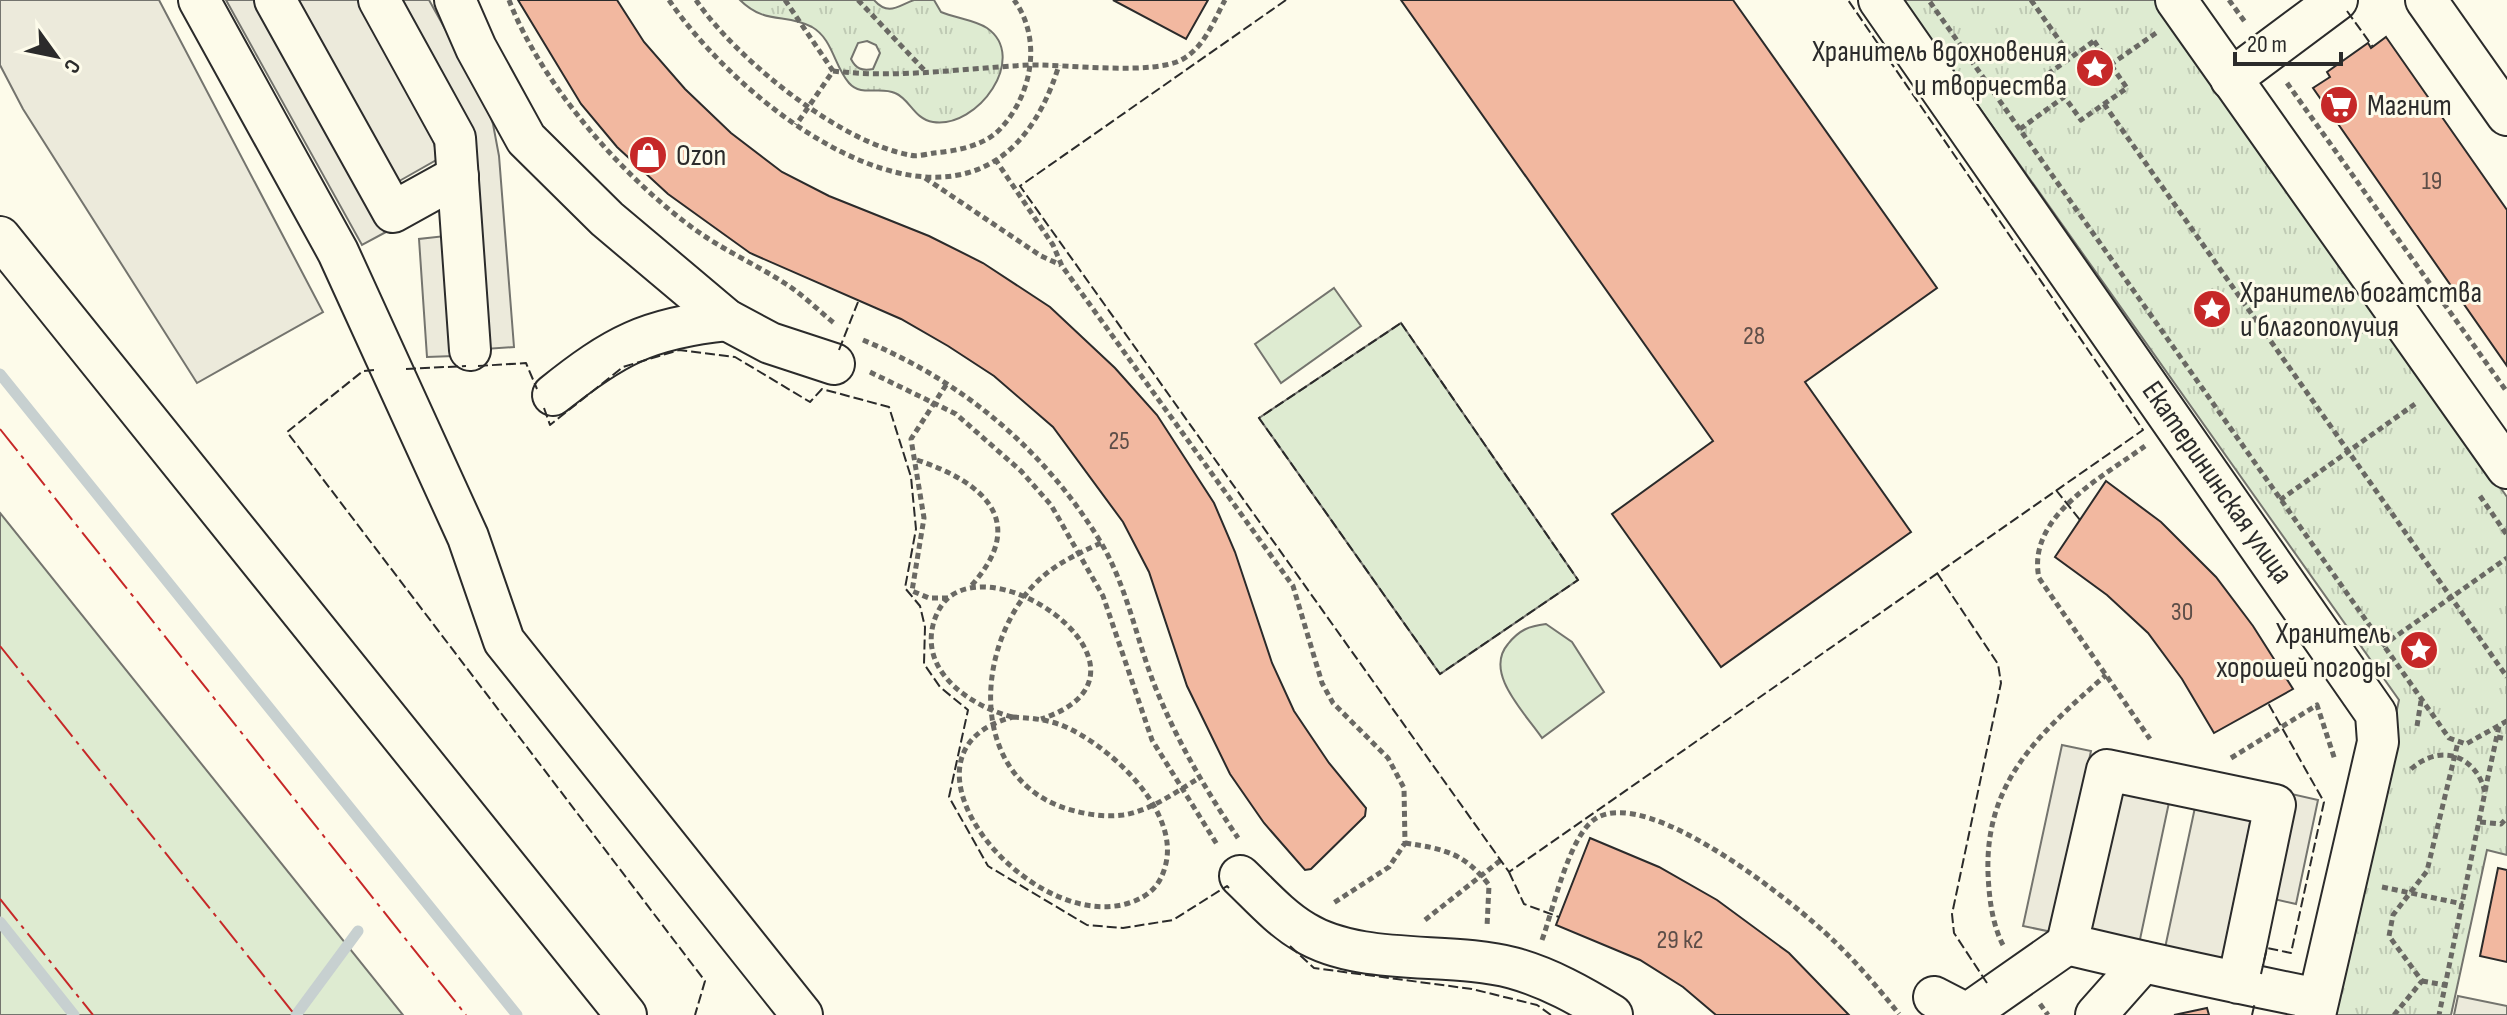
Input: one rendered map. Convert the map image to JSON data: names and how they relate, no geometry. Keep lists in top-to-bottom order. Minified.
{"streets":{"street":["Екатерининская улица"]},"places":{"place":["Хранитель вдохновения и творчества","Хранитель богатства и благополучия","Хранитель хорошей погоды"],"supermarket":["Магнит"],"shop":["Ozon"]},"house_numbers":["19","28","25","30","29 к2"],"scale_bar":"20 m","north":"bottom right"}
